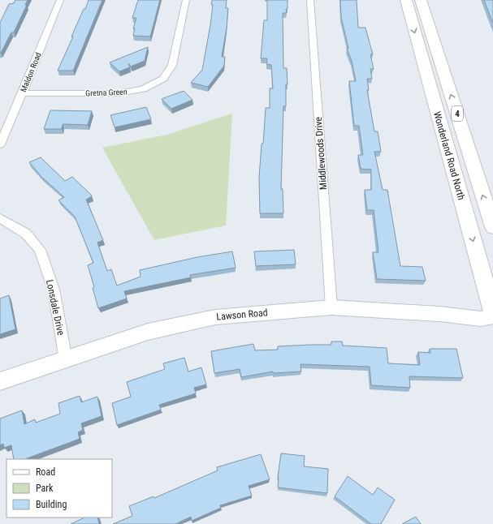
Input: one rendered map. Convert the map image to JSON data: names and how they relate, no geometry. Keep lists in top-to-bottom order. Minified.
{"streets":{"main road":["4","Wonderland Road North"],"street":["Maldon Road","Gretna Green","Middlewoods Drive","Lonsdale Drive","Lawson Road"]},"crossings":[["Maldon Road","Gretna Green"],["Middlewoods Drive","Lawson Road"],["Lonsdale Drive","Lawson Road"]],"legend":["Road","Park","Building"]}
